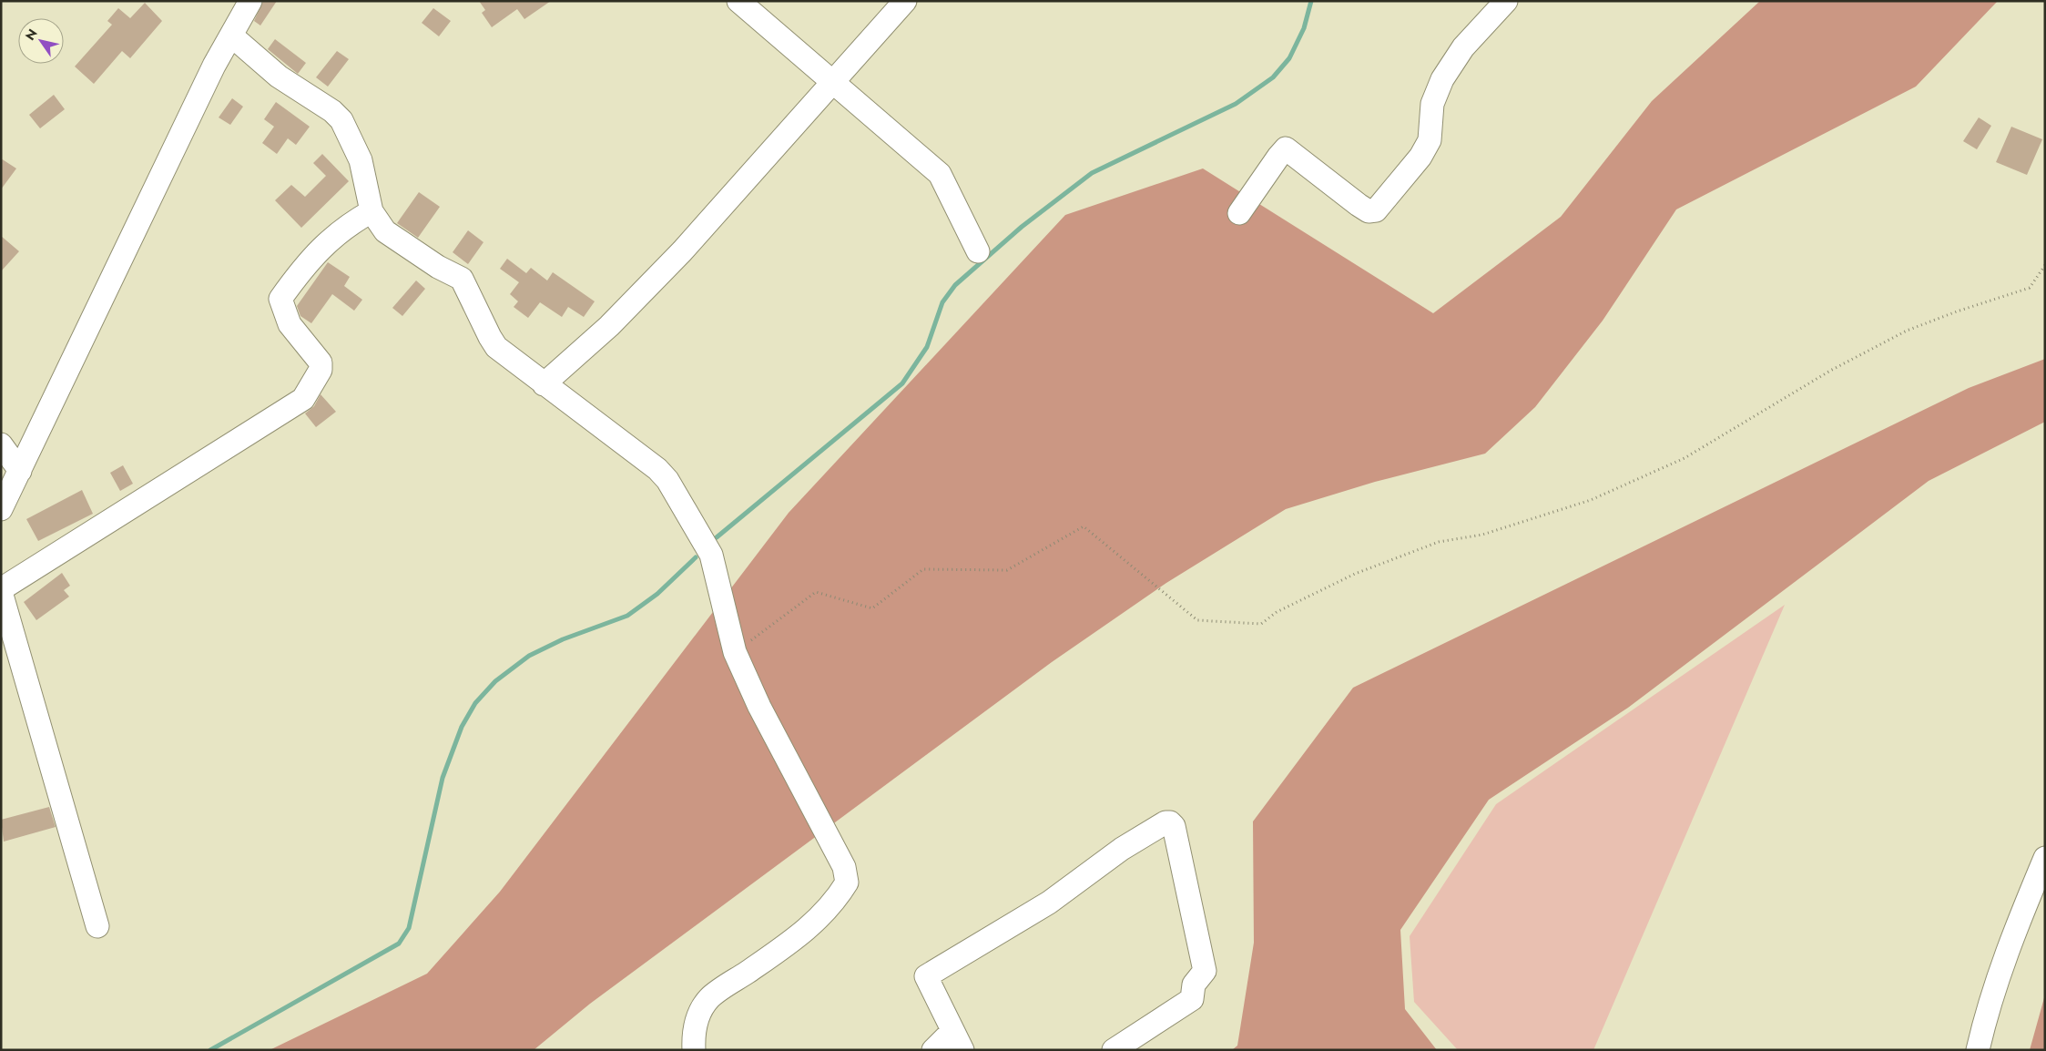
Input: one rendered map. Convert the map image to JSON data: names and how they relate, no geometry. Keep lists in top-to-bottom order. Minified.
{"north":"top left"}
